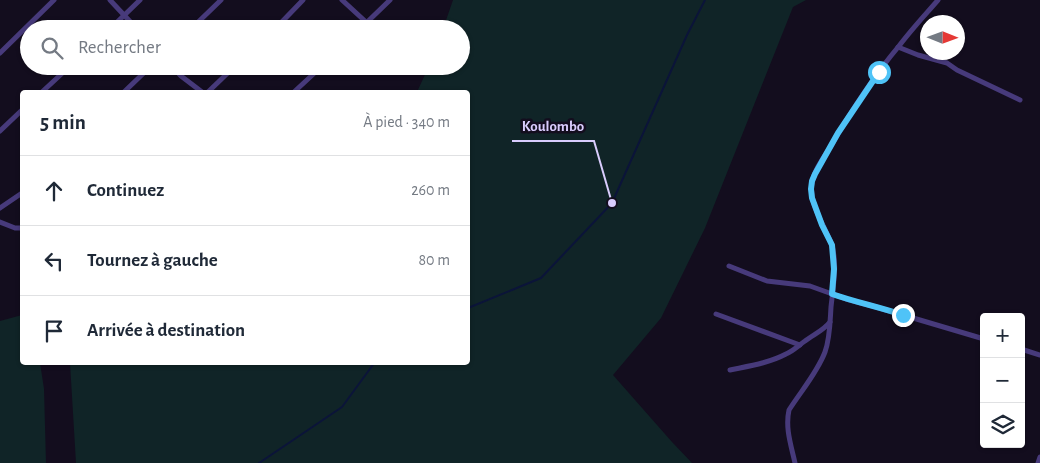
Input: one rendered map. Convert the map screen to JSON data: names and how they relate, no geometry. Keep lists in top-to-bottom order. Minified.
{"places":["Koulombo"],"north":"right","page":{"search":"Rechercher","heading":["5 min","À pied · 340 m"],"list":[["Continuez","260 m"],["Tournez à gauche","80 m"],"Arrivée à destination"],"map_buttons":["+","−"]}}
